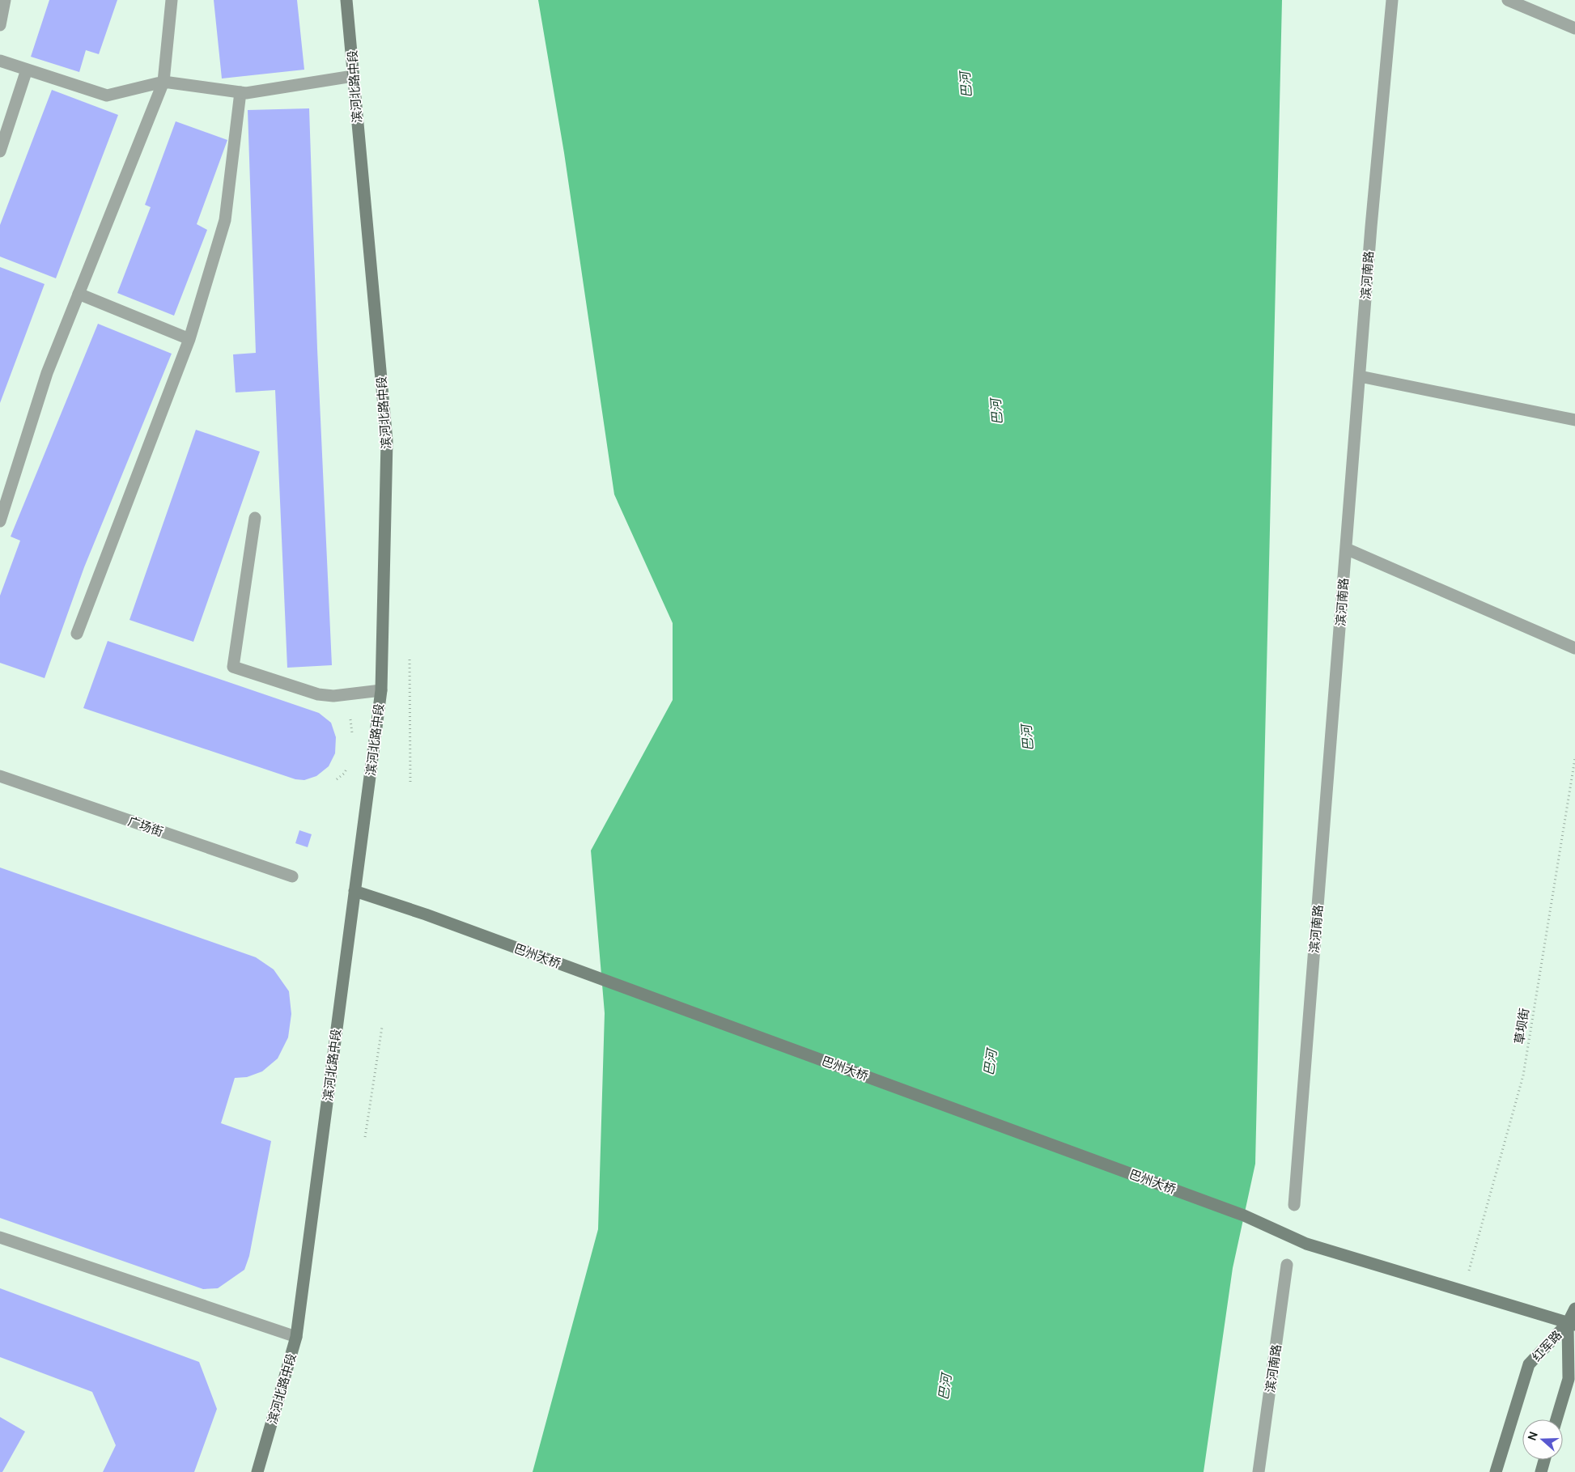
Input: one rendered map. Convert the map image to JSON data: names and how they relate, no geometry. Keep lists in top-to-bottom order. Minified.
{"streets":{"street":["滨河北路中段","滨河南路","广场街","巴州大桥","红军路"],"path":["草坝街"]},"crossings":[["滨河北路中段","巴州大桥"],["巴州大桥","草坝街"],["巴州大桥","红军路"]],"water":["巴河"],"north":"left"}
